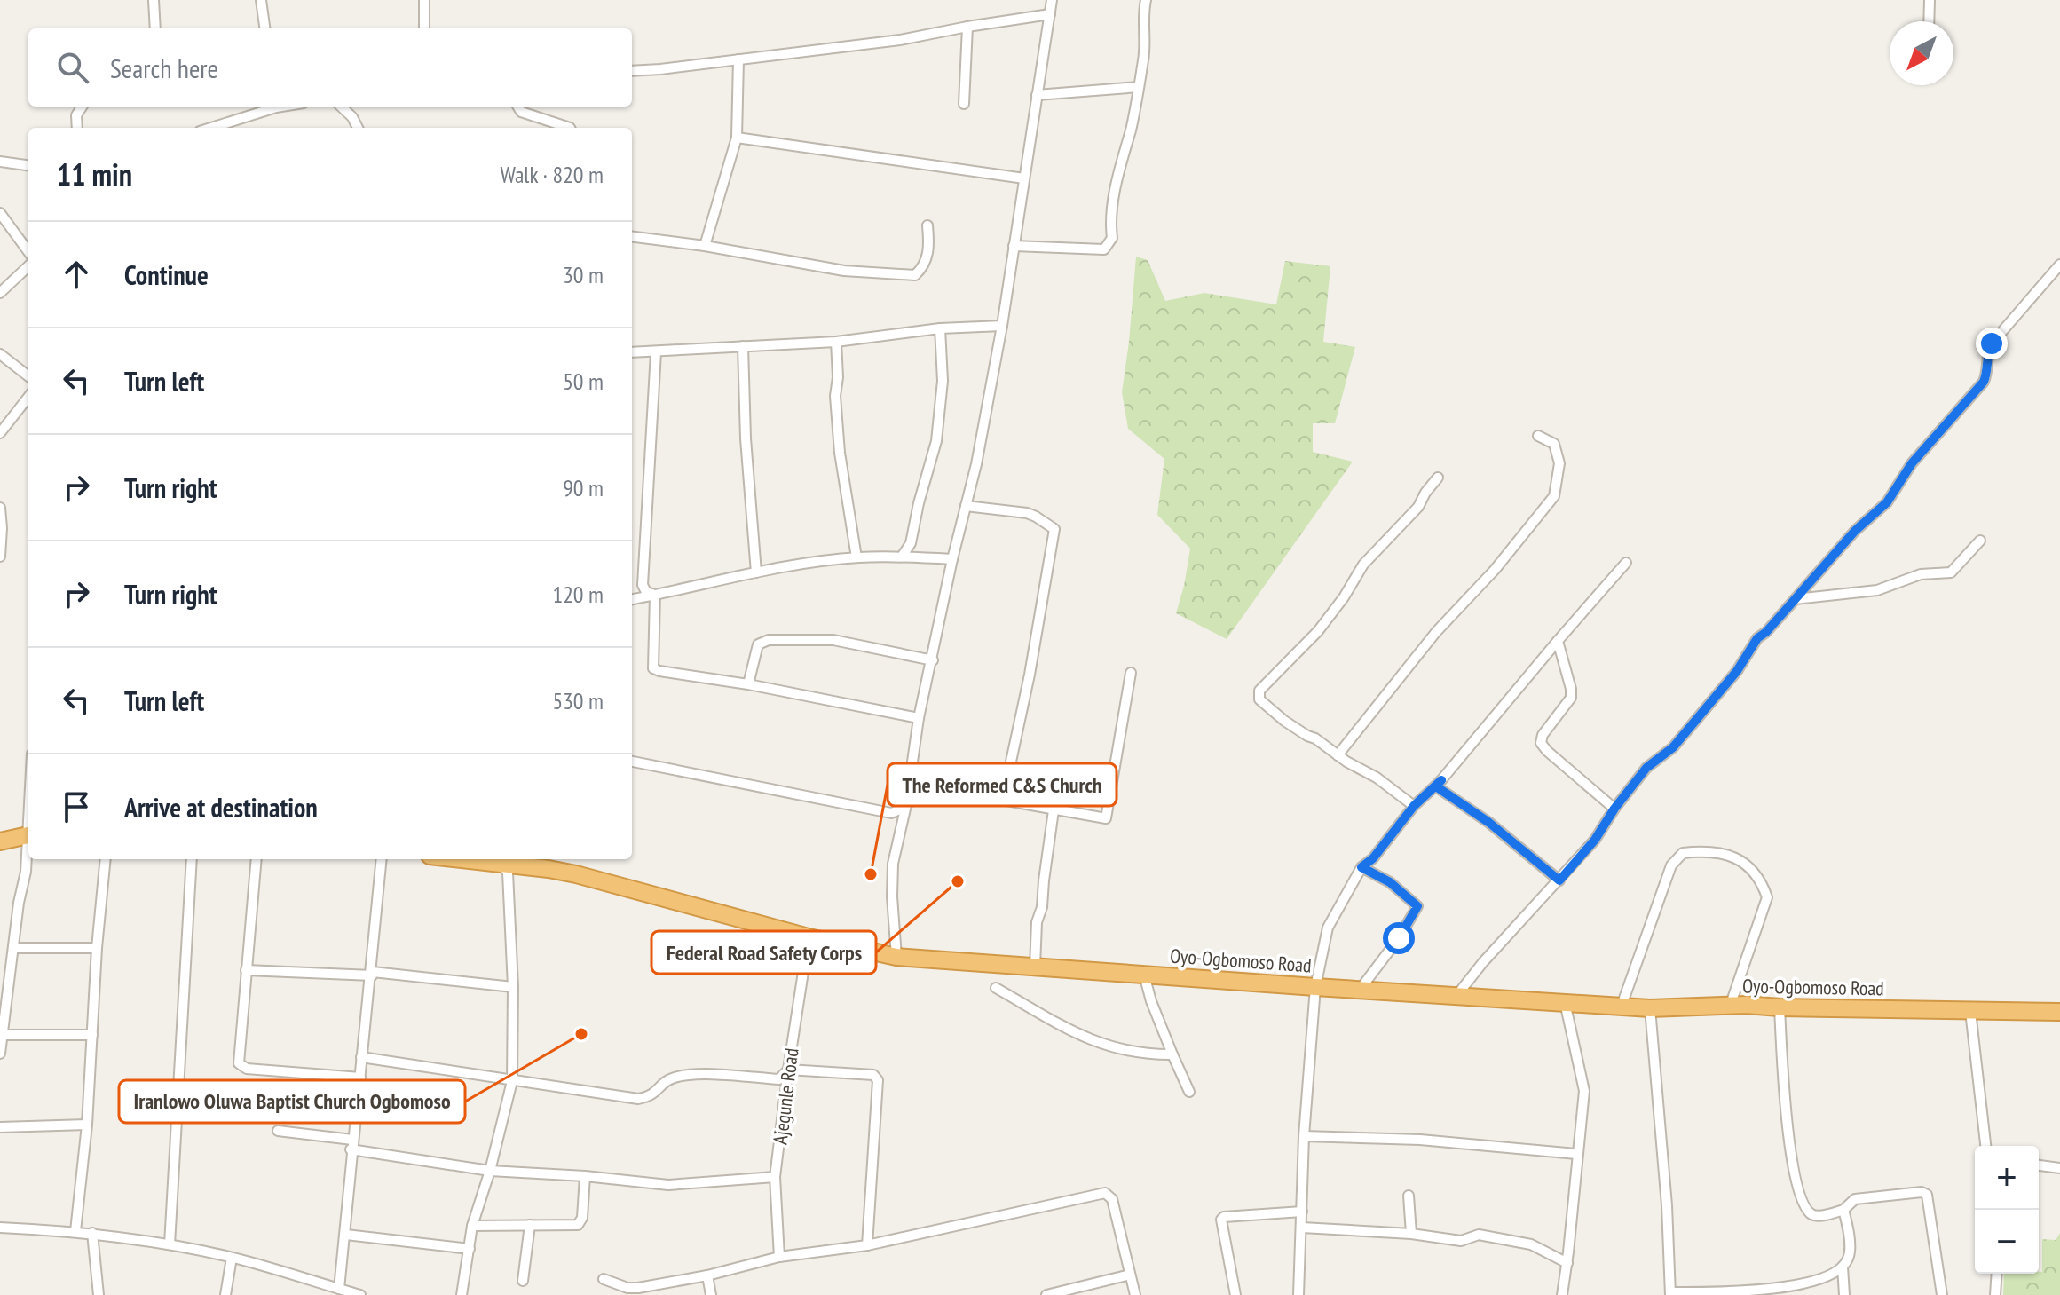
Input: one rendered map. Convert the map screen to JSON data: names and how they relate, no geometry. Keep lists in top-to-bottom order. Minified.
{"streets":{"highway":["Oyo-Ogbomoso Road"],"street":["Ajegunle Road"]},"crossings":[["Oyo-Ogbomoso Road","Ajegunle Road"]],"places":["The Reformed C&S Church","Federal Road Safety Corps","Iranlowo Oluwa Baptist Church Ogbomoso"],"north":"bottom left","page":{"search":"Search here","heading":["11 min","Walk · 820 m"],"list":[["Continue","30 m"],["Turn left","50 m"],["Turn right","90 m"],["Turn right","120 m"],["Turn left","530 m"],"Arrive at destination"],"map_buttons":["+","−"]}}
